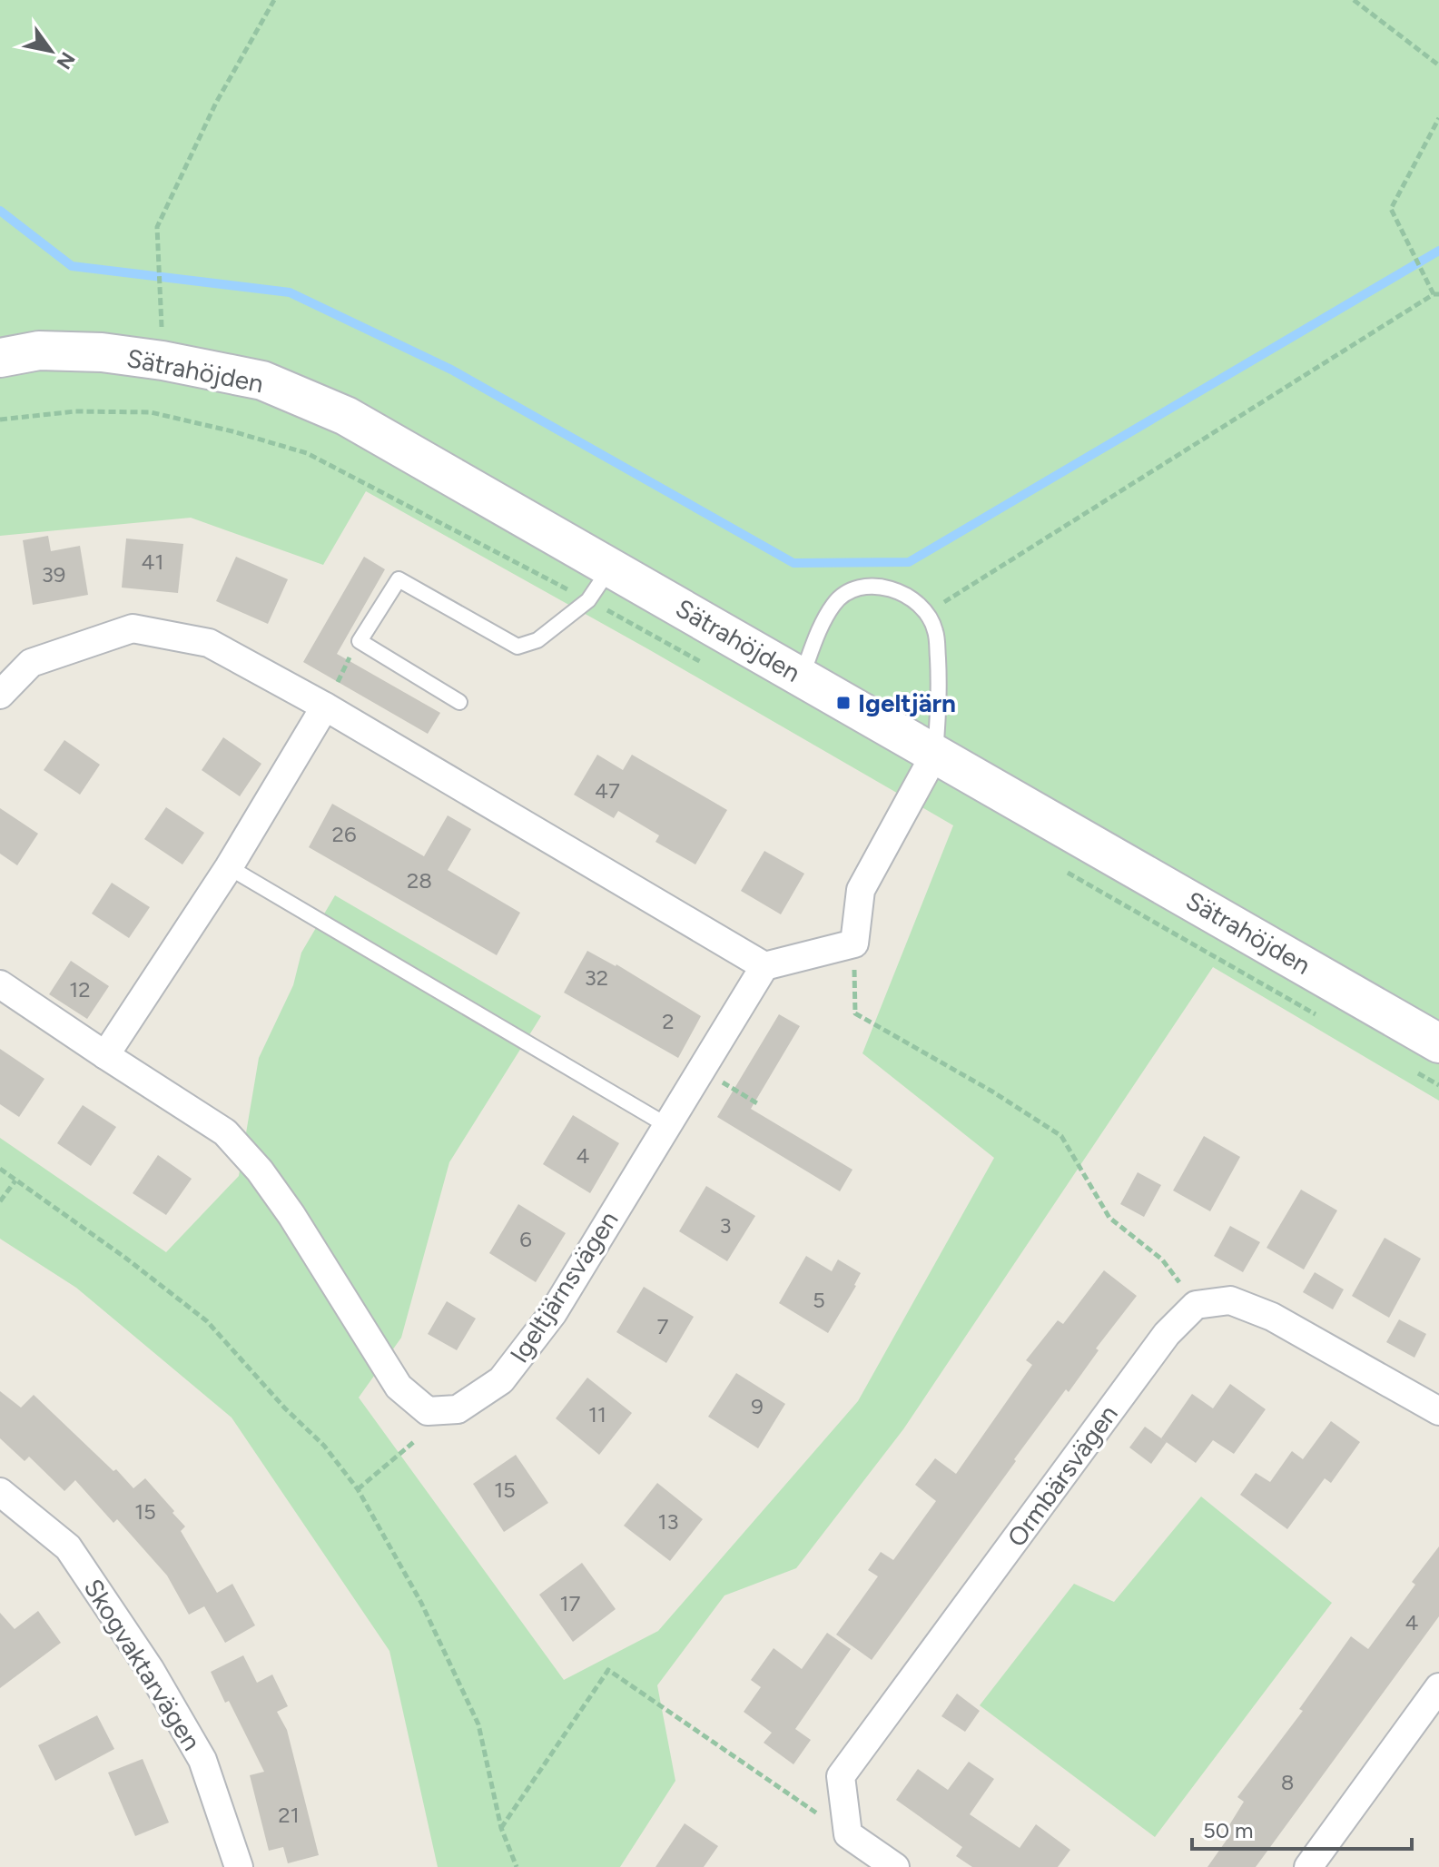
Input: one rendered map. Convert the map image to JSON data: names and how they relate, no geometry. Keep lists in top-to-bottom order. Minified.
{"streets":{"street":["Sätrahöjden","Igeltjärnsvägen","Ormbärsvägen","Skogvaktarvägen"]},"places":{"transit":["Igeltjärn"]},"house_numbers":["41","39","47","26","28","32","12","2","4","3","6","5","7","9","11","15","15","13","17","4","8","21"],"scale_bar":"50 m","north":"bottom right"}
